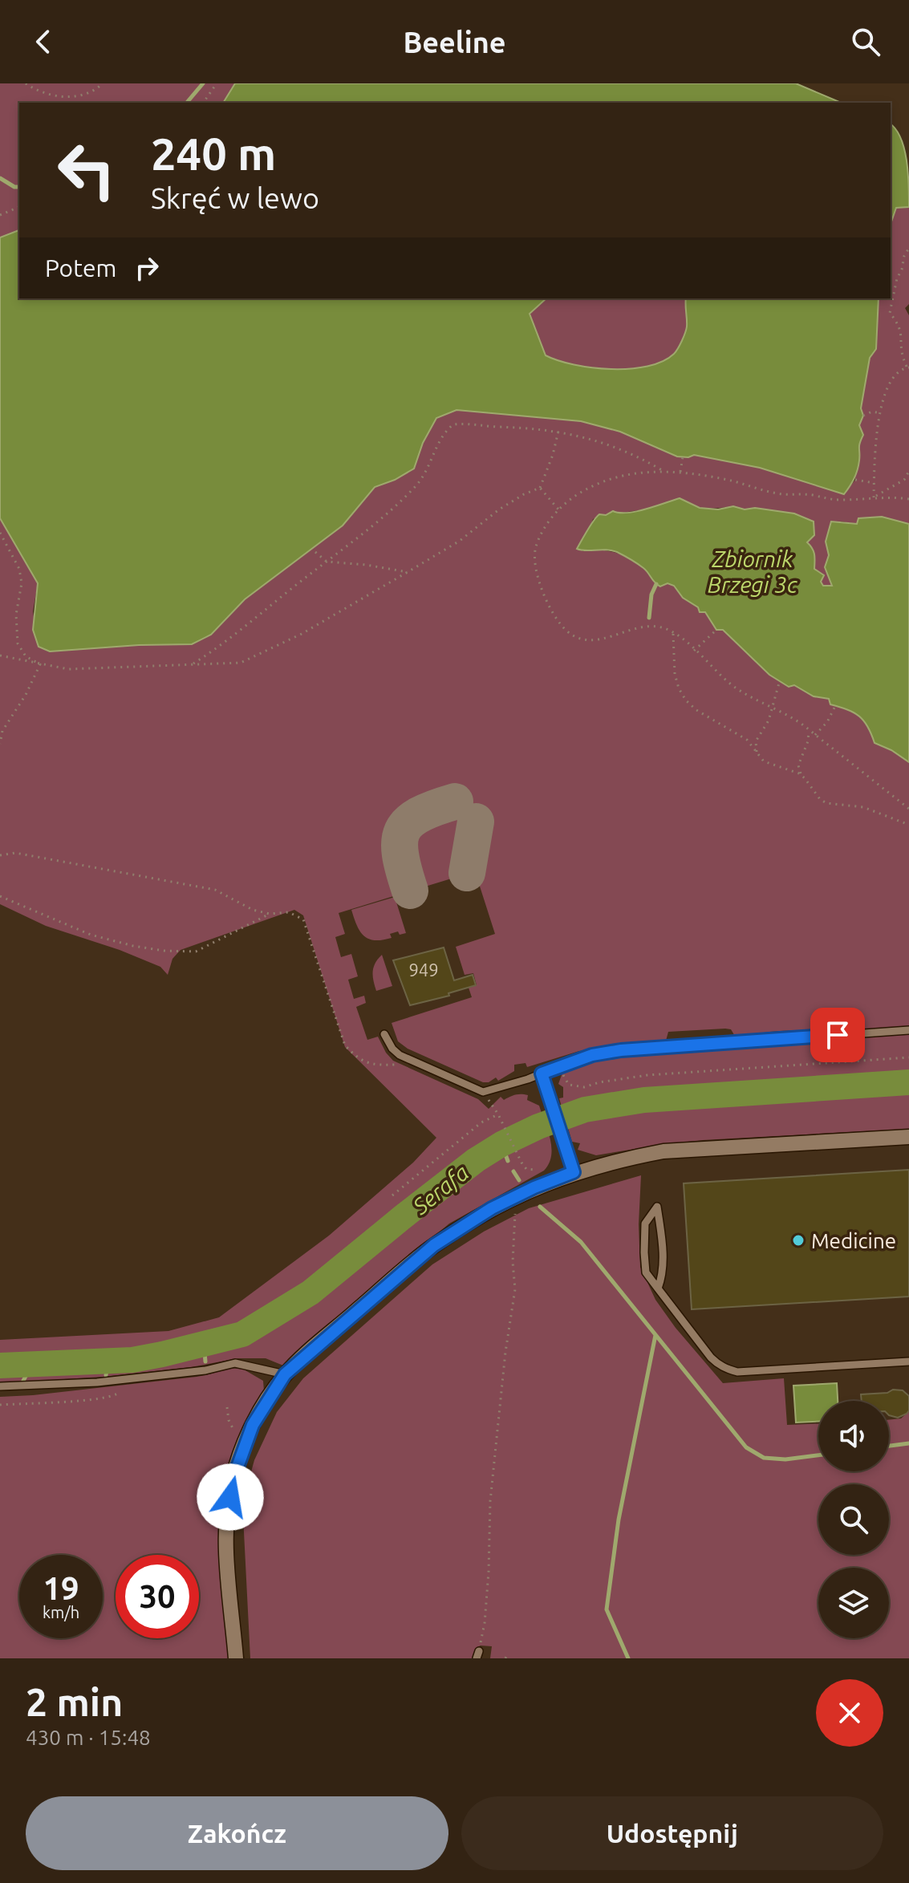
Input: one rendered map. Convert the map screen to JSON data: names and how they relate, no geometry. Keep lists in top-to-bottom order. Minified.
{"water":["Zbiornik Brzegi 3c","Serafa"],"places":["Medicine"],"house_numbers":["949"],"page":{"header":"Beeline","turn":["240 m","Skręć w lewo"],"then":"Potem","speed":"19 km/h","limit":"30","heading":["2 min","430 m · 15:48"],"buttons":["Zakończ","Udostępnij"]}}
